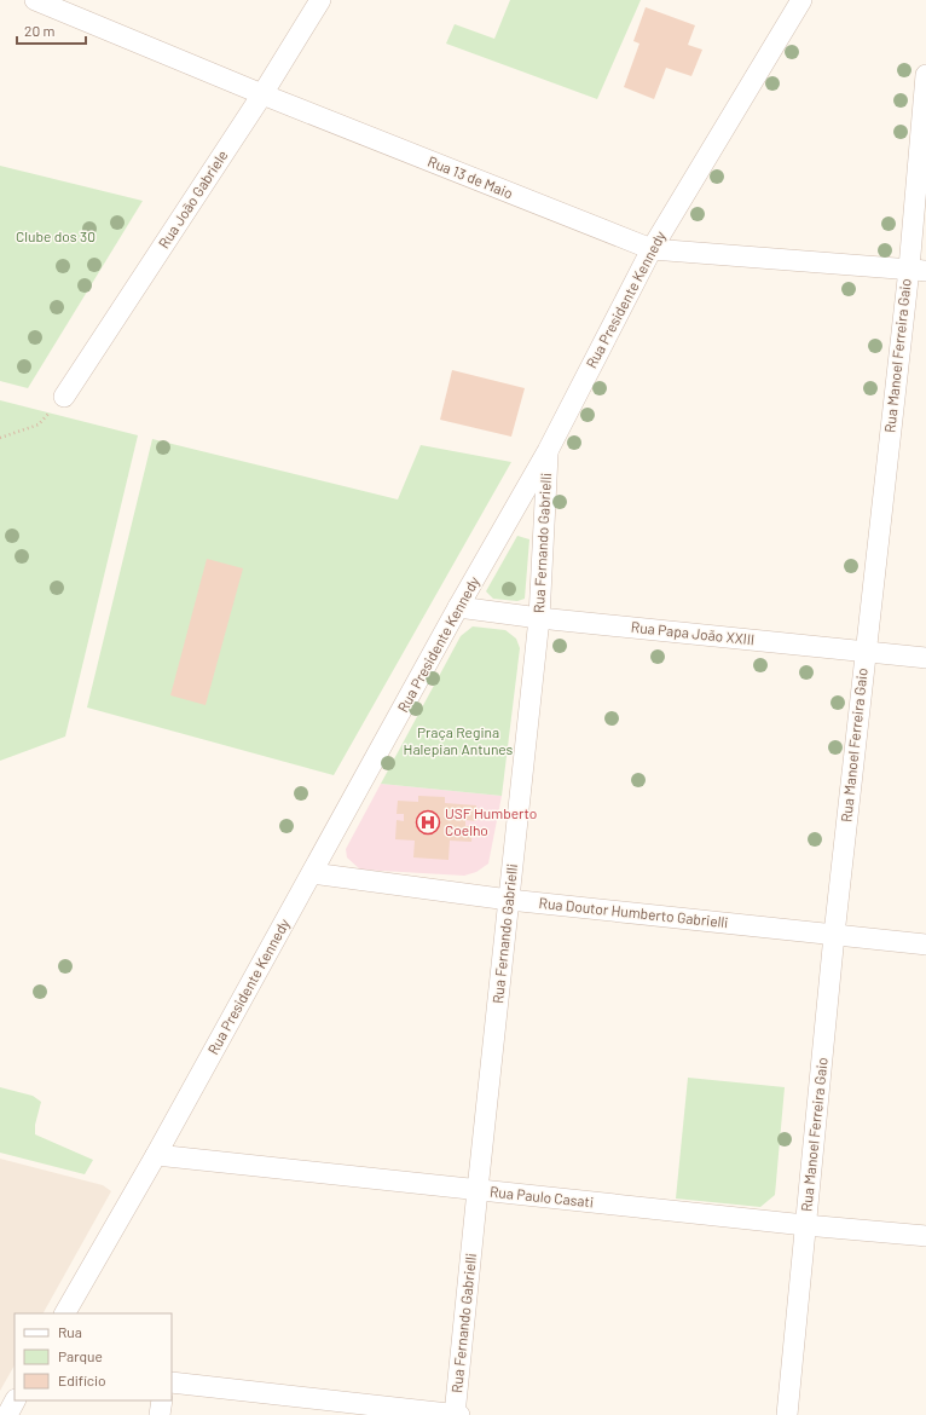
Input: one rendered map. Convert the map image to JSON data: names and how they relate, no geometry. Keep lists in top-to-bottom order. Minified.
{"streets":{"street":["Rua 13 de Maio","Rua João Gabriele","Rua Presidente Kennedy","Rua Manoel Ferreira Gaio","Rua Fernando Gabrielli","Rua Papa João XXIII","Rua Doutor Humberto Gabrielli","Rua Paulo Casati"]},"crossings":[["Rua 13 de Maio","Rua João Gabriele"],["Rua 13 de Maio","Rua Presidente Kennedy"],["Rua 13 de Maio","Rua Manoel Ferreira Gaio"],["Rua Presidente Kennedy","Rua Fernando Gabrielli"],["Rua Presidente Kennedy","Rua Papa João XXIII"],["Rua Presidente Kennedy","Rua Doutor Humberto Gabrielli"],["Rua Presidente Kennedy","Rua Paulo Casati"],["Rua Manoel Ferreira Gaio","Rua Papa João XXIII"],["Rua Manoel Ferreira Gaio","Rua Doutor Humberto Gabrielli"],["Rua Manoel Ferreira Gaio","Rua Paulo Casati"],["Rua Fernando Gabrielli","Rua Papa João XXIII"],["Rua Fernando Gabrielli","Rua Doutor Humberto Gabrielli"],["Rua Fernando Gabrielli","Rua Paulo Casati"]],"parks":["Clube dos 30","Praça Regina Halepian Antunes"],"places":{"hospital":["USF Humberto Coelho"]},"legend":["Rua","Parque","Edifício"],"scale_bar":"20 m"}
